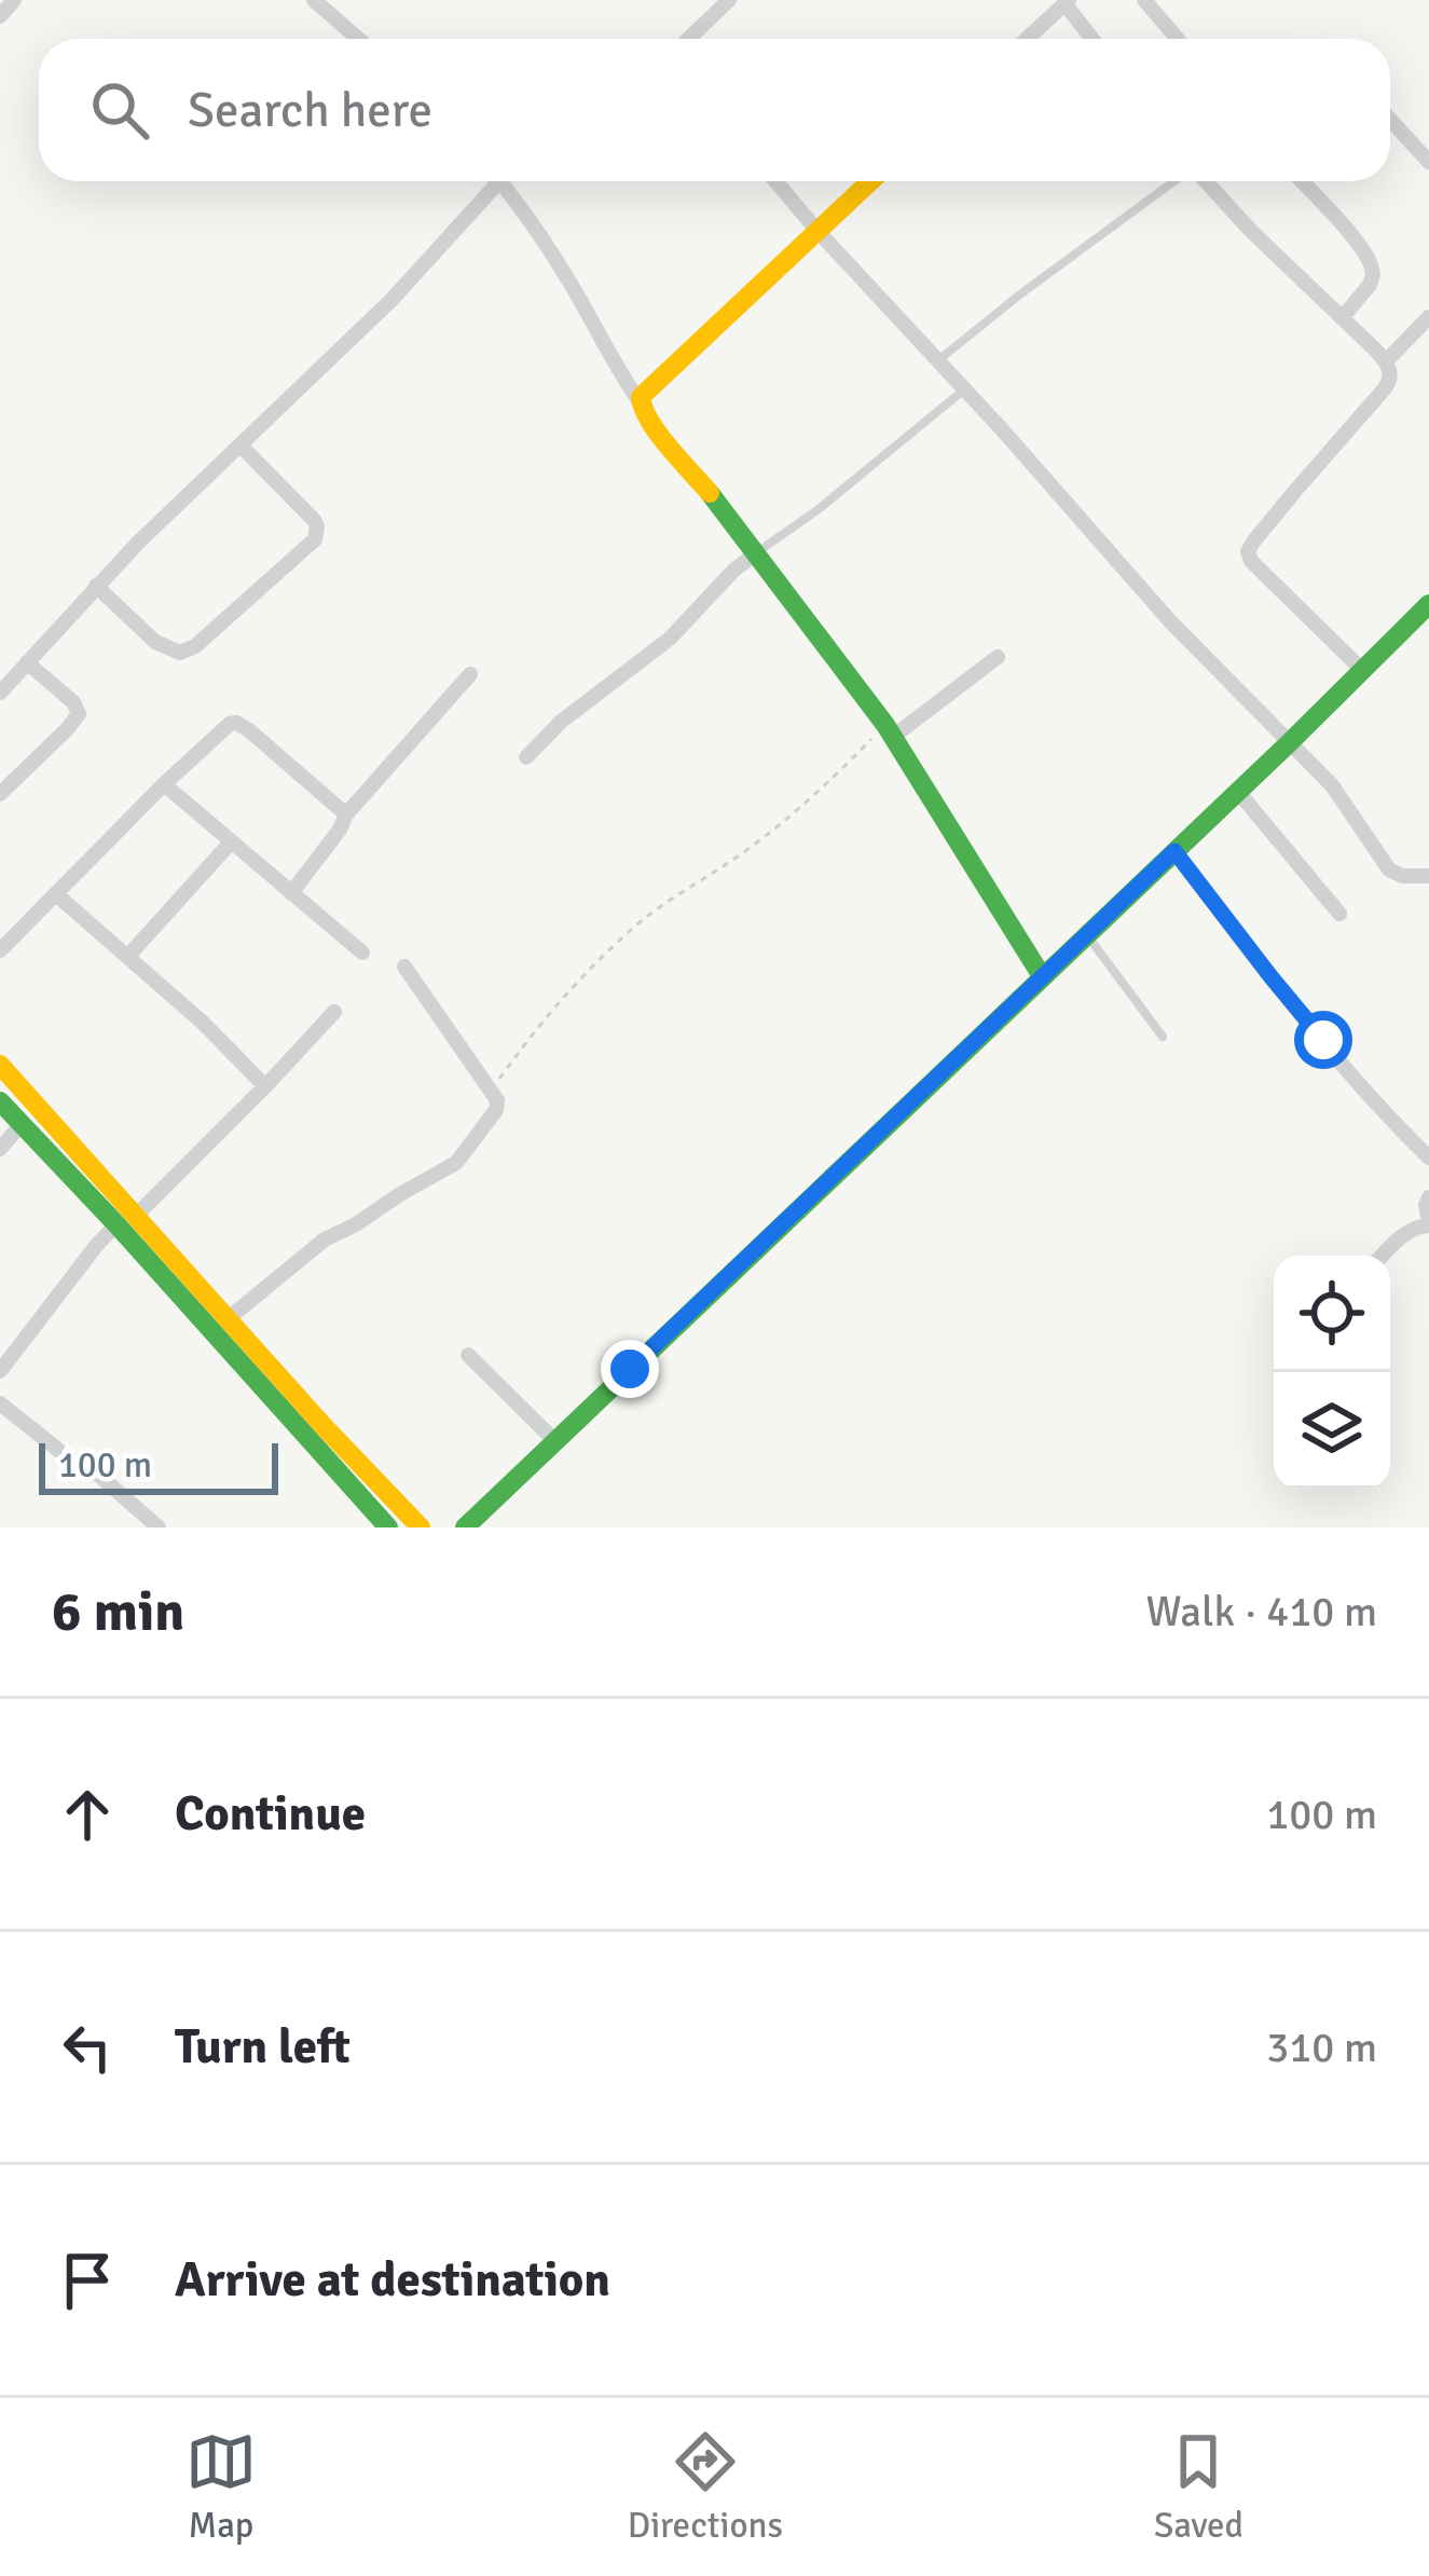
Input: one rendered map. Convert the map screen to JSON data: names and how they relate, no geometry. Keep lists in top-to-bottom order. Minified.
{"scale_bar":"100 m","page":{"search":"Search here","scale":"100 m","heading":["6 min","Walk · 410 m"],"list":[["Continue","100 m"],["Turn left","310 m"],"Arrive at destination"],"nav":["Map","Directions","Saved"]}}
